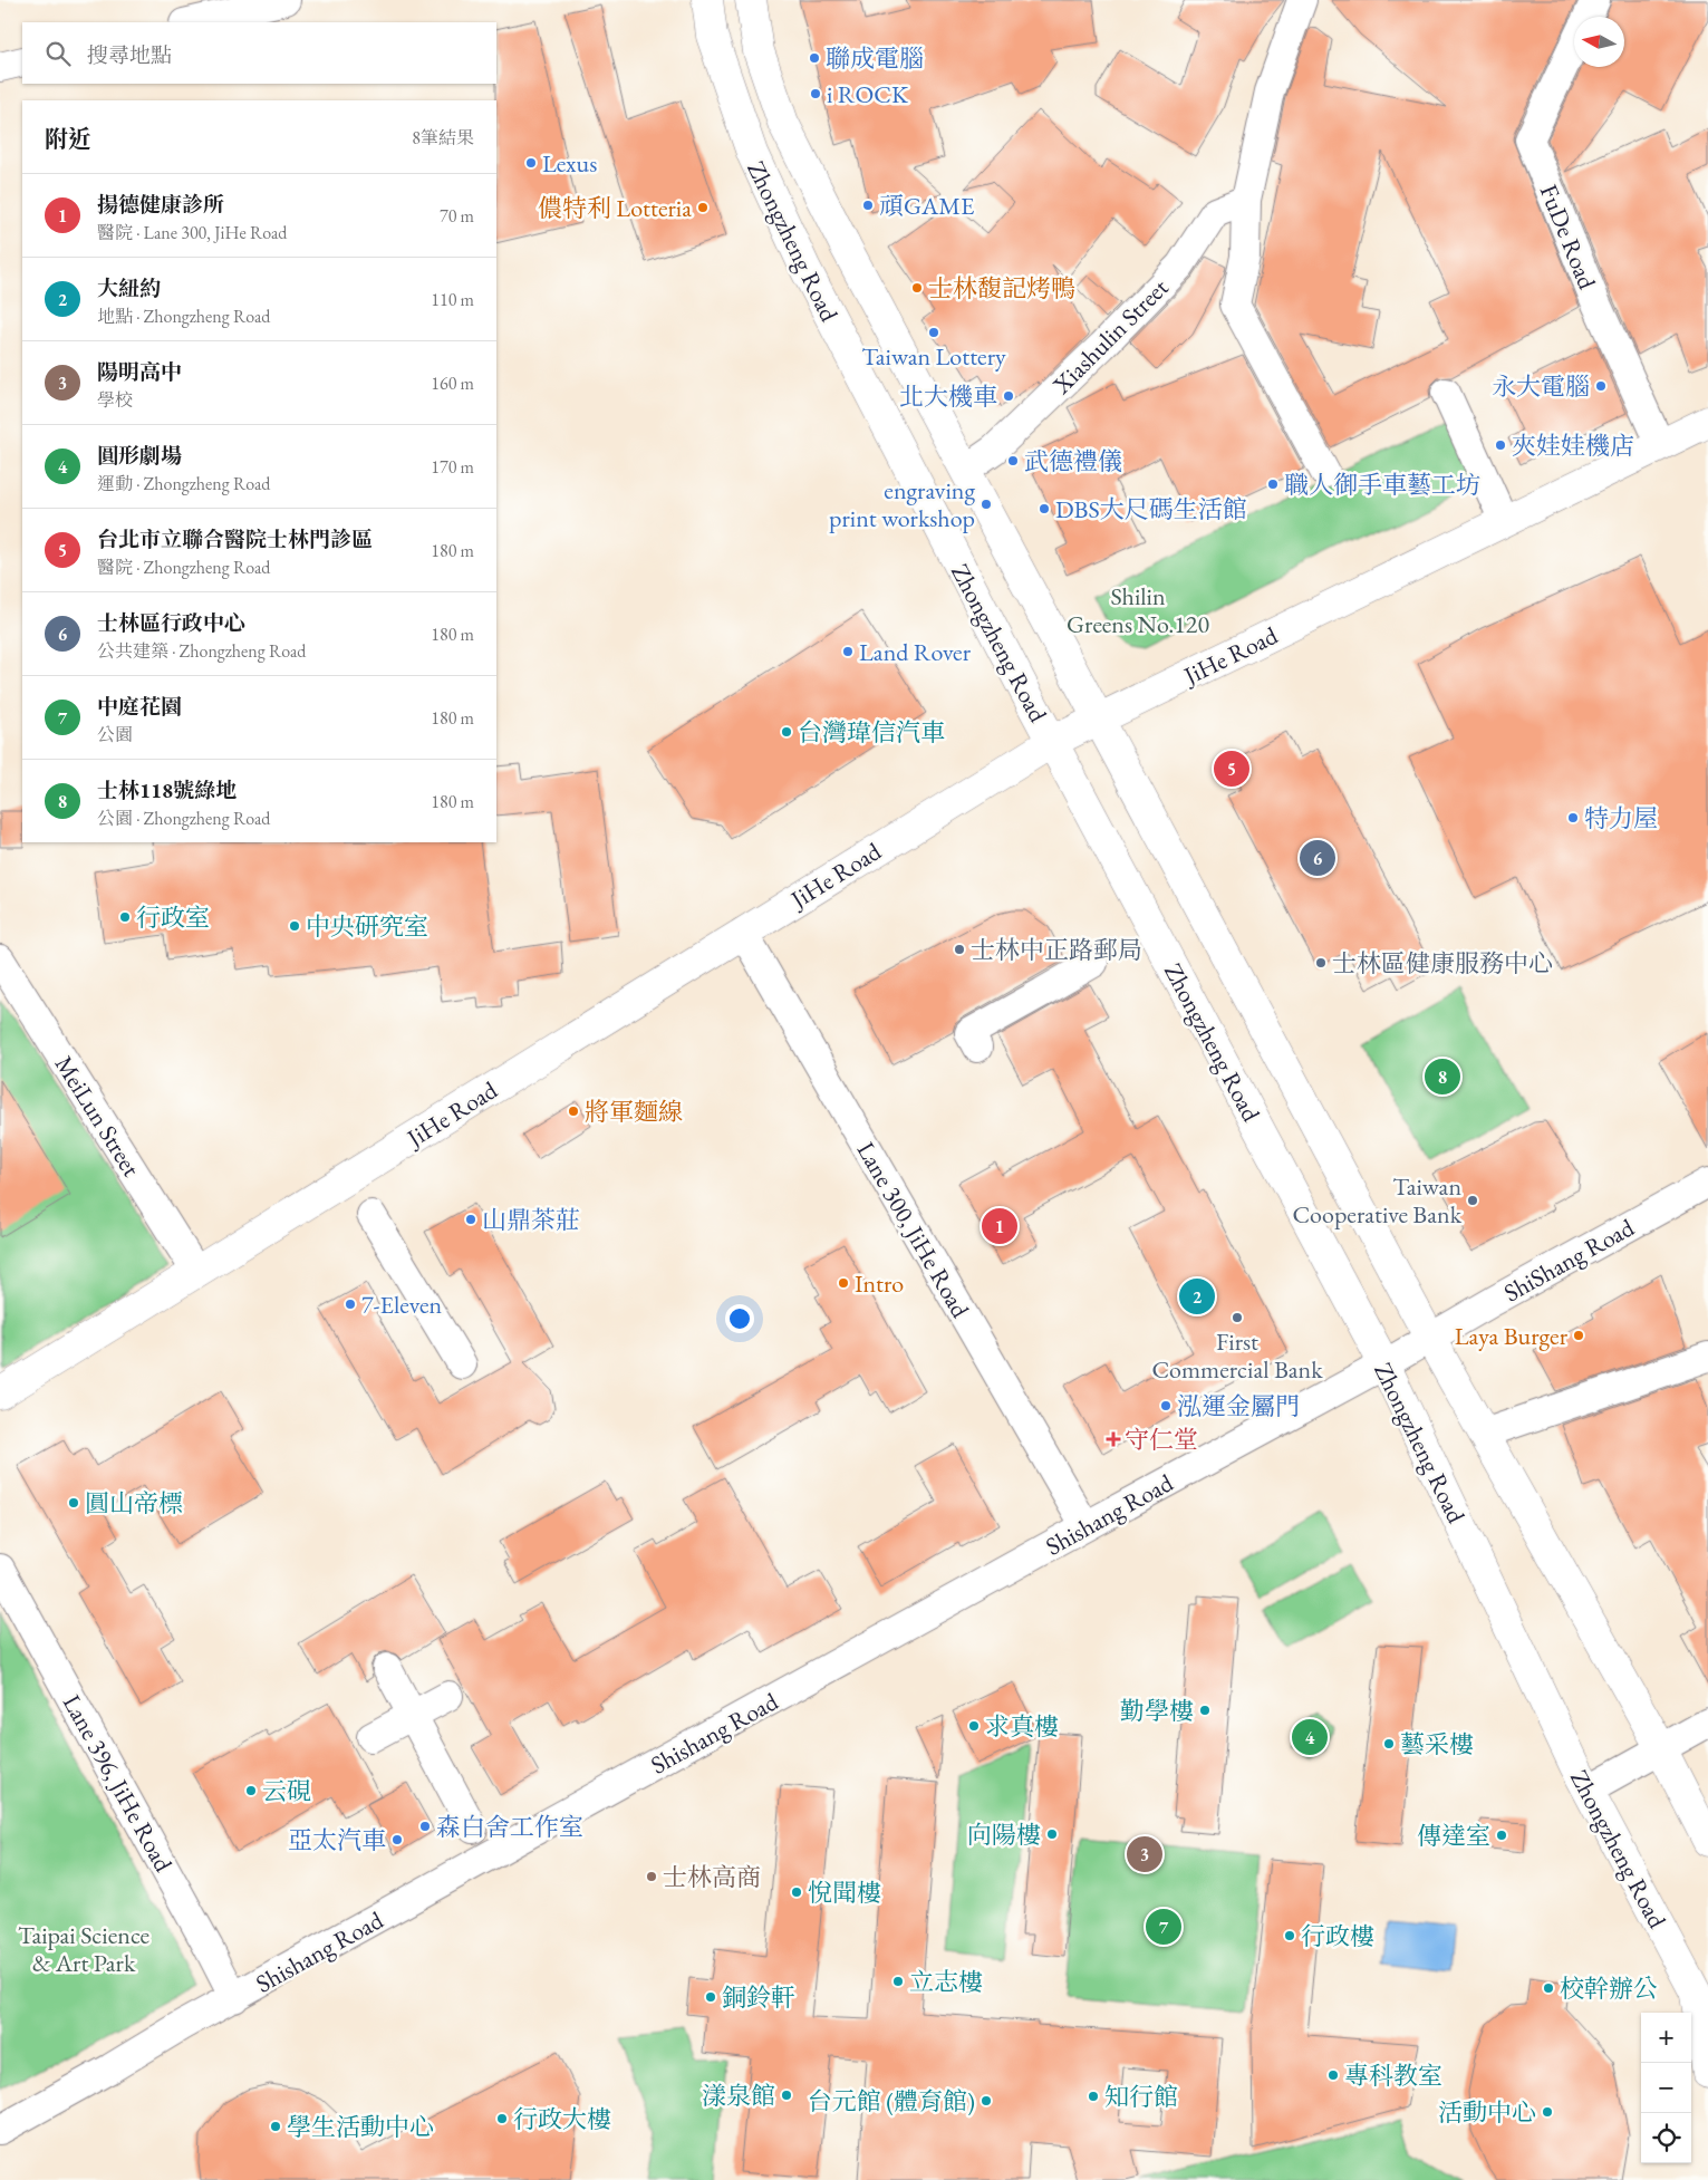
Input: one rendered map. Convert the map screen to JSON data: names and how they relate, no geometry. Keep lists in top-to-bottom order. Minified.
{"streets":{"main road":["Zhongzheng Road","JiHe Road"],"street":["FuDe Road","Xiashulin Street","MeiLun Street","Lane 300, JiHe Road","ShiShang Road","Shishang Road","Lane 396, JiHe Road"]},"crossings":[["FuDe Road","JiHe Road"],["Zhongzheng Road","Xiashulin Street"],["Zhongzheng Road","JiHe Road"],["Zhongzheng Road","ShiShang Road"],["Zhongzheng Road","Shishang Road"],["JiHe Road","MeiLun Street"],["JiHe Road","Lane 300, JiHe Road"],["Lane 300, JiHe Road","Shishang Road"],["ShiShang Road","Shishang Road"],["Shishang Road","Lane 396, JiHe Road"]],"parks":["Shilin Greens No.120","Taipai Science & Art Park"],"places":{"other":["聯成電腦","i ROCK","Lexus","頑GAME","儂特利 Lotteria","士林馥記烤鴨","Taiwan Lottery","永大電腦","北大機車","夾娃娃機店","武德禮儀","職人御手車藝工坊","engraving print workshop","DBS大尺碼生活館","Land Rover","台灣瑋信汽車","特力屋","行政室","中央研究室","士林中正路郵局","士林區健康服務中心","將軍麵線","Taiwan Cooperative Bank","山鼎茶莊","Intro","7-Eleven","First Commercial Bank","Laya Burger","泓運金屬門","圓山帝標","勤學樓","求真樓","藝采樓","云硯","森白舍工作室","向陽樓","傳達室","亞太汽車","士林高商","悅聞樓","行政樓","立志樓","校幹辦公","銅鈴軒","專科教室","漾泉館","知行館","台元館 (體育館)","活動中心","行政大樓","學生活動中心"],"health":["守仁堂"]},"north":"left","page":{"search":"搜尋地點","heading":["附近","8筆結果"],"list":[{"mark":"1","name":"揚德健康診所","note":"醫院 · Lane 300, JiHe Road","value":"70 m"},{"mark":"2","name":"大紐約","note":"地點 · Zhongzheng Road","value":"110 m"},{"mark":"3","name":"陽明高中","note":"學校","value":"160 m"},{"mark":"4","name":"圓形劇場","note":"運動 · Zhongzheng Road","value":"170 m"},{"mark":"5","name":"台北市立聯合醫院士林門診區","note":"醫院 · Zhongzheng Road","value":"180 m"},{"mark":"6","name":"士林區行政中心","note":"公共建築 · Zhongzheng Road","value":"180 m"},{"mark":"7","name":"中庭花園","note":"公園","value":"180 m"},{"mark":"8","name":"士林118號綠地","note":"公園 · Zhongzheng Road","value":"180 m"}],"pins":["5","6","8","1","2","4","3","7"],"map_buttons":["+","−"]}}
